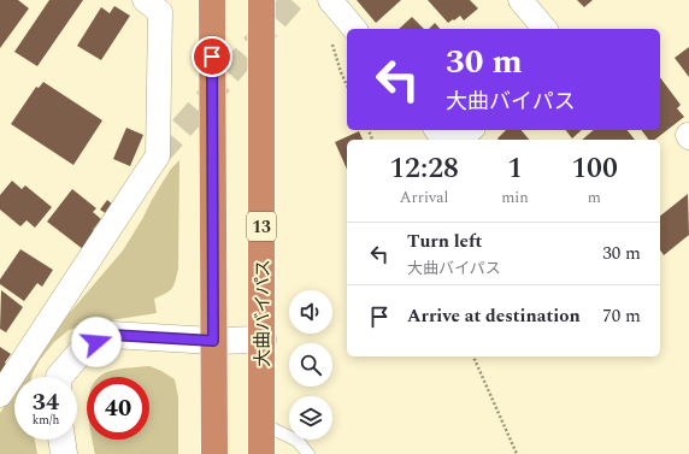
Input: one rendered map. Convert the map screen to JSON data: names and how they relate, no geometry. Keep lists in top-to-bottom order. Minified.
{"streets":{"highway":["13","大曲バイパス"]},"page":{"turn":["30 m","大曲バイパス"],"eta":["12:28","Arrival","1","min","100","m"],"list":[{"name":"Turn left","note":"大曲バイパス","value":"30 m"},{"name":"Arrive at destination","value":"70 m"}],"speed":"34 km/h","limit":"40"}}
